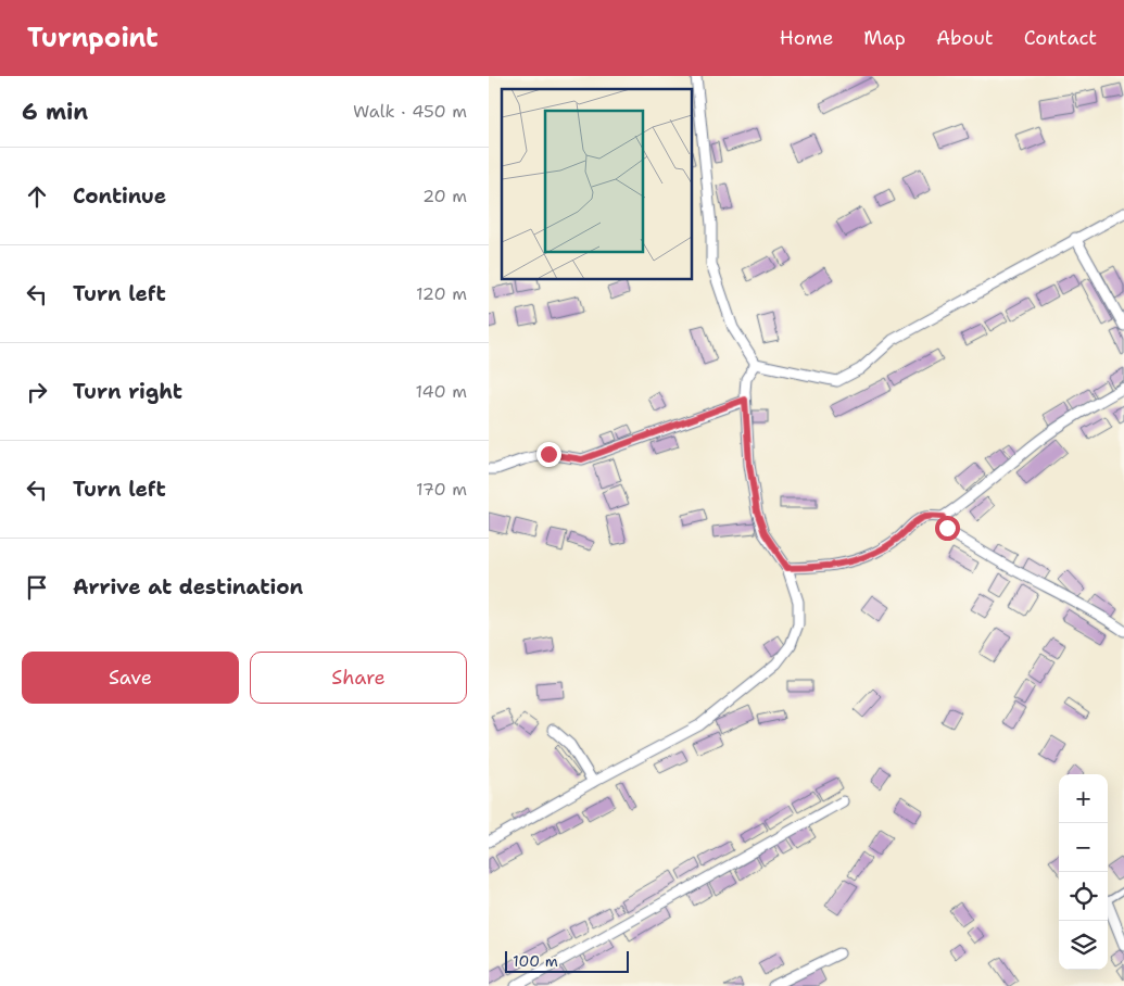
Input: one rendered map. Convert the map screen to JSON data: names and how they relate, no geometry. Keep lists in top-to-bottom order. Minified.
{"scale_bar":"100 m","page":{"header":"Turnpoint","nav":["Home","Map","About","Contact"],"heading":["6 min","Walk · 450 m"],"list":[["Continue","20 m"],["Turn left","120 m"],["Turn right","140 m"],["Turn left","170 m"],"Arrive at destination"],"buttons":["Save","Share"],"map_buttons":["+","−"],"scale":"100 m"}}
